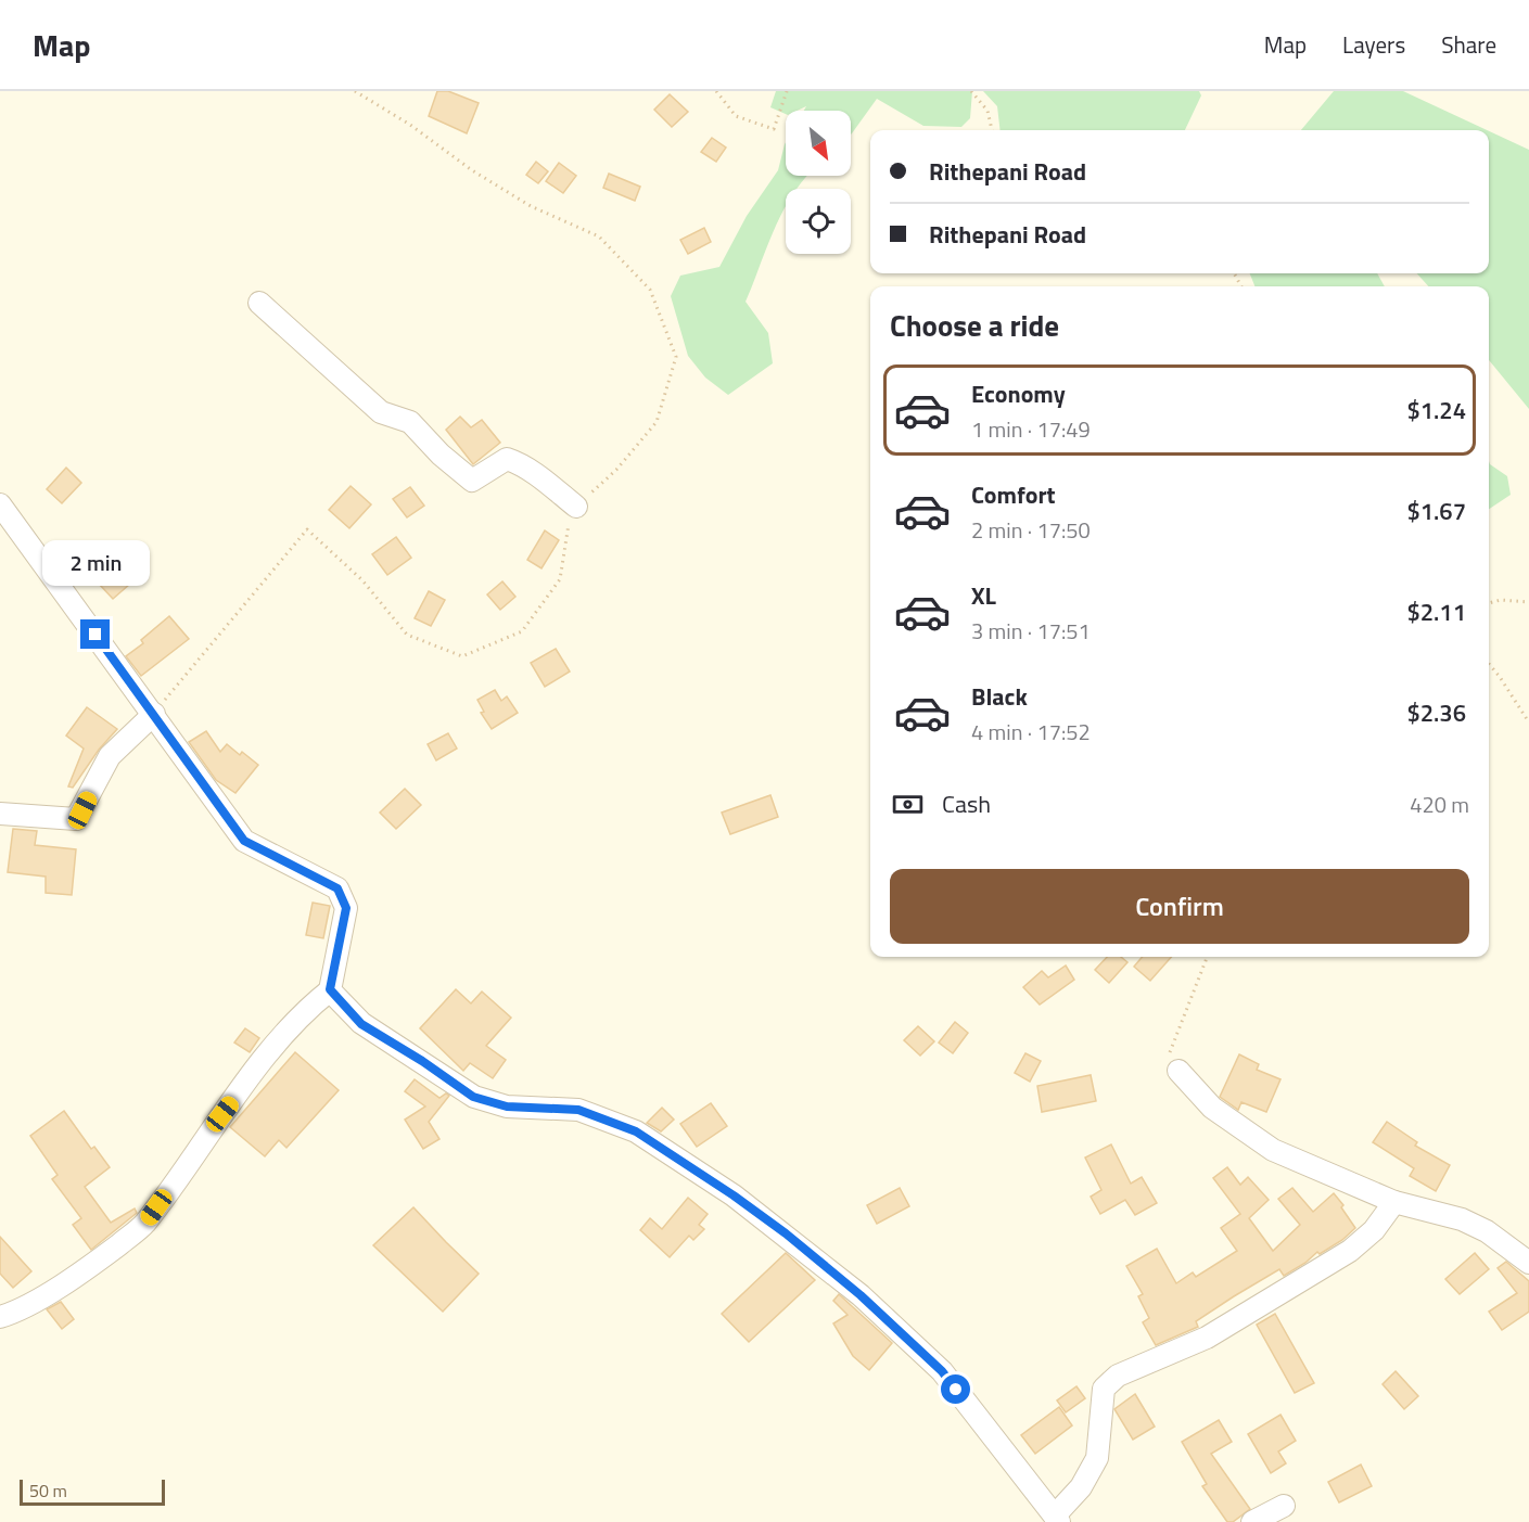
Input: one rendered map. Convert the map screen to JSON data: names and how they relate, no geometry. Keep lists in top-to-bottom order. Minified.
{"scale_bar":"50 m","north":"bottom right","page":{"header":"Map","nav":["Map","Layers","Share"],"banner":["Rithepani Road","Rithepani Road"],"heading":"Choose a ride","list":[{"name":"Economy","note":"1 min · 17:49","value":"$1.24"},{"name":"Comfort","note":"2 min · 17:50","value":"$1.67"},{"name":"XL","note":"3 min · 17:51","value":"$2.11"},{"name":"Black","note":"4 min · 17:52","value":"$2.36"}],"bubble":"2 min","pay":["Cash","420 m"],"buttons":"Confirm","scale":"50 m"}}
